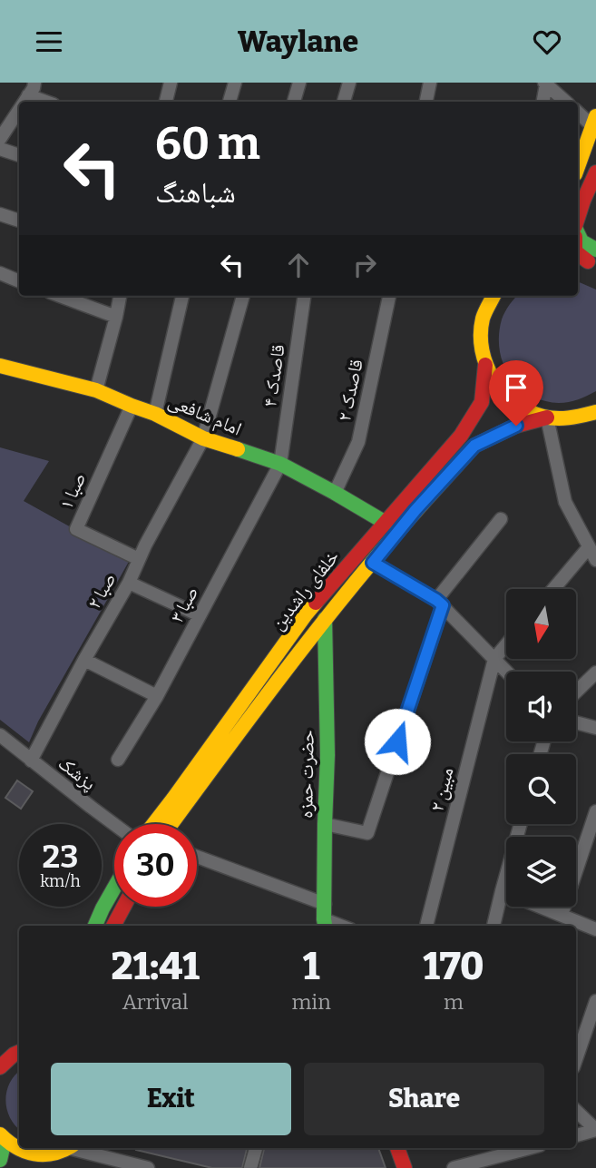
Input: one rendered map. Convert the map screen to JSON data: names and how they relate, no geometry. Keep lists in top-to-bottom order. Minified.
{"streets":{"main road":["امام شافعی","خلفای راشدین","حضرت حمزه"],"street":["قاصدک ۴","قاصدک ۲","صبا ۱","صبا ۲","صبا ۳","پزشک","مبین ۲"]},"crossings":[["قاصدک ۴","امام شافعی"],["قاصدک ۴","صبا ۳"],["قاصدک ۲","امام شافعی"],["امام شافعی","صبا ۱"],["امام شافعی","خلفای راشدین"],["امام شافعی","صبا ۲"],["امام شافعی","صبا ۳"],["صبا ۱","صبا ۲"],["خلفای راشدین","حضرت حمزه"],["صبا ۲","پزشک"]],"north":"bottom","page":{"header":"Waylane","turn":["60 m","شباهنگ"],"speed":"23 km/h","limit":"30","eta":["21:41","Arrival","1","min","170","m"],"buttons":["Exit","Share"]}}
